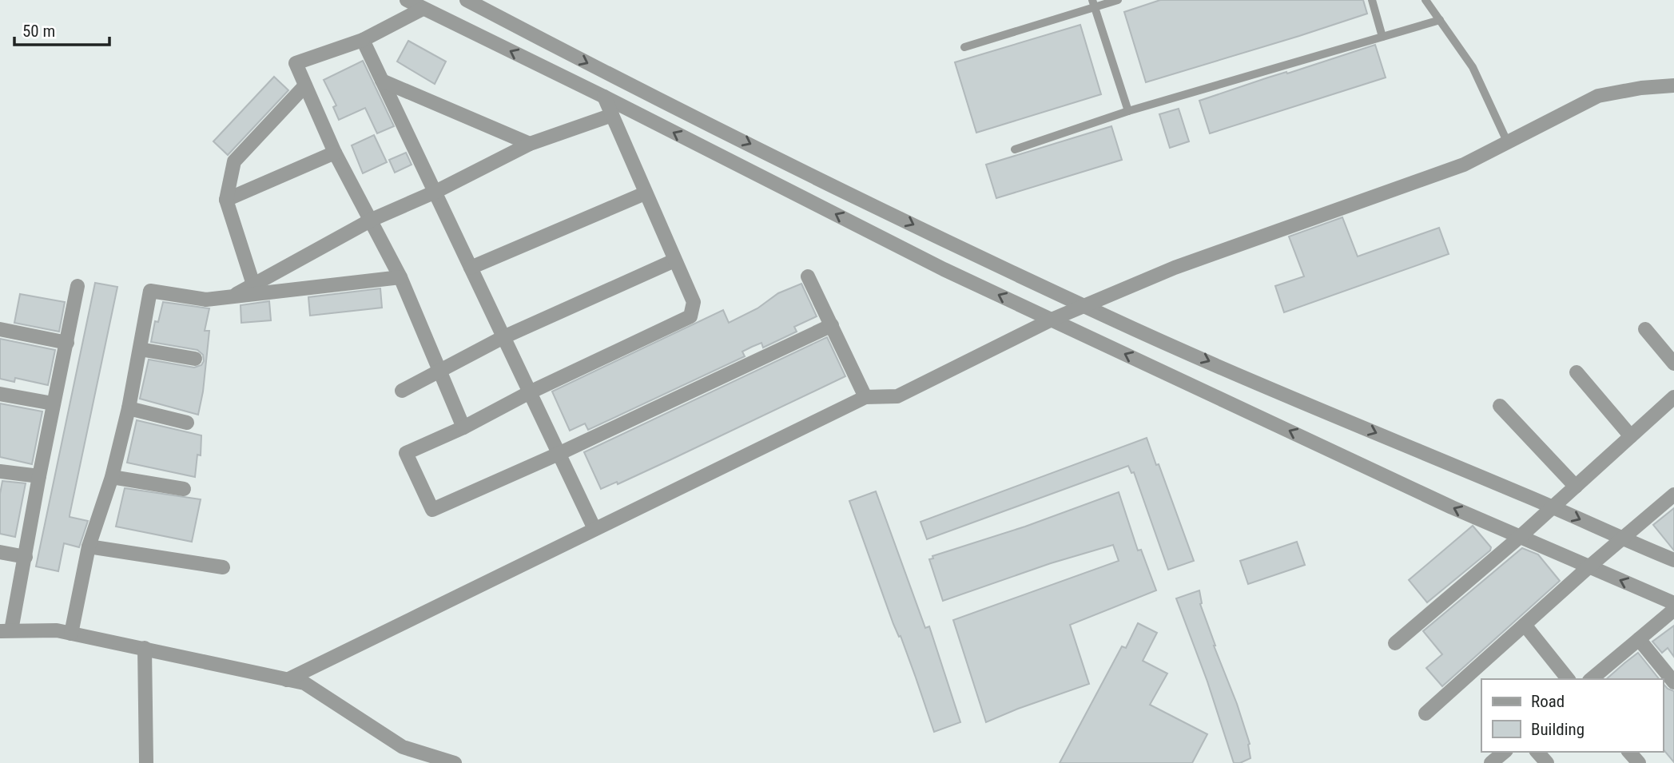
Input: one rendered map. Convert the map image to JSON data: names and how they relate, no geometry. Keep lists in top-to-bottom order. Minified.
{"legend":["Road","Building"],"scale_bar":"50 m"}
